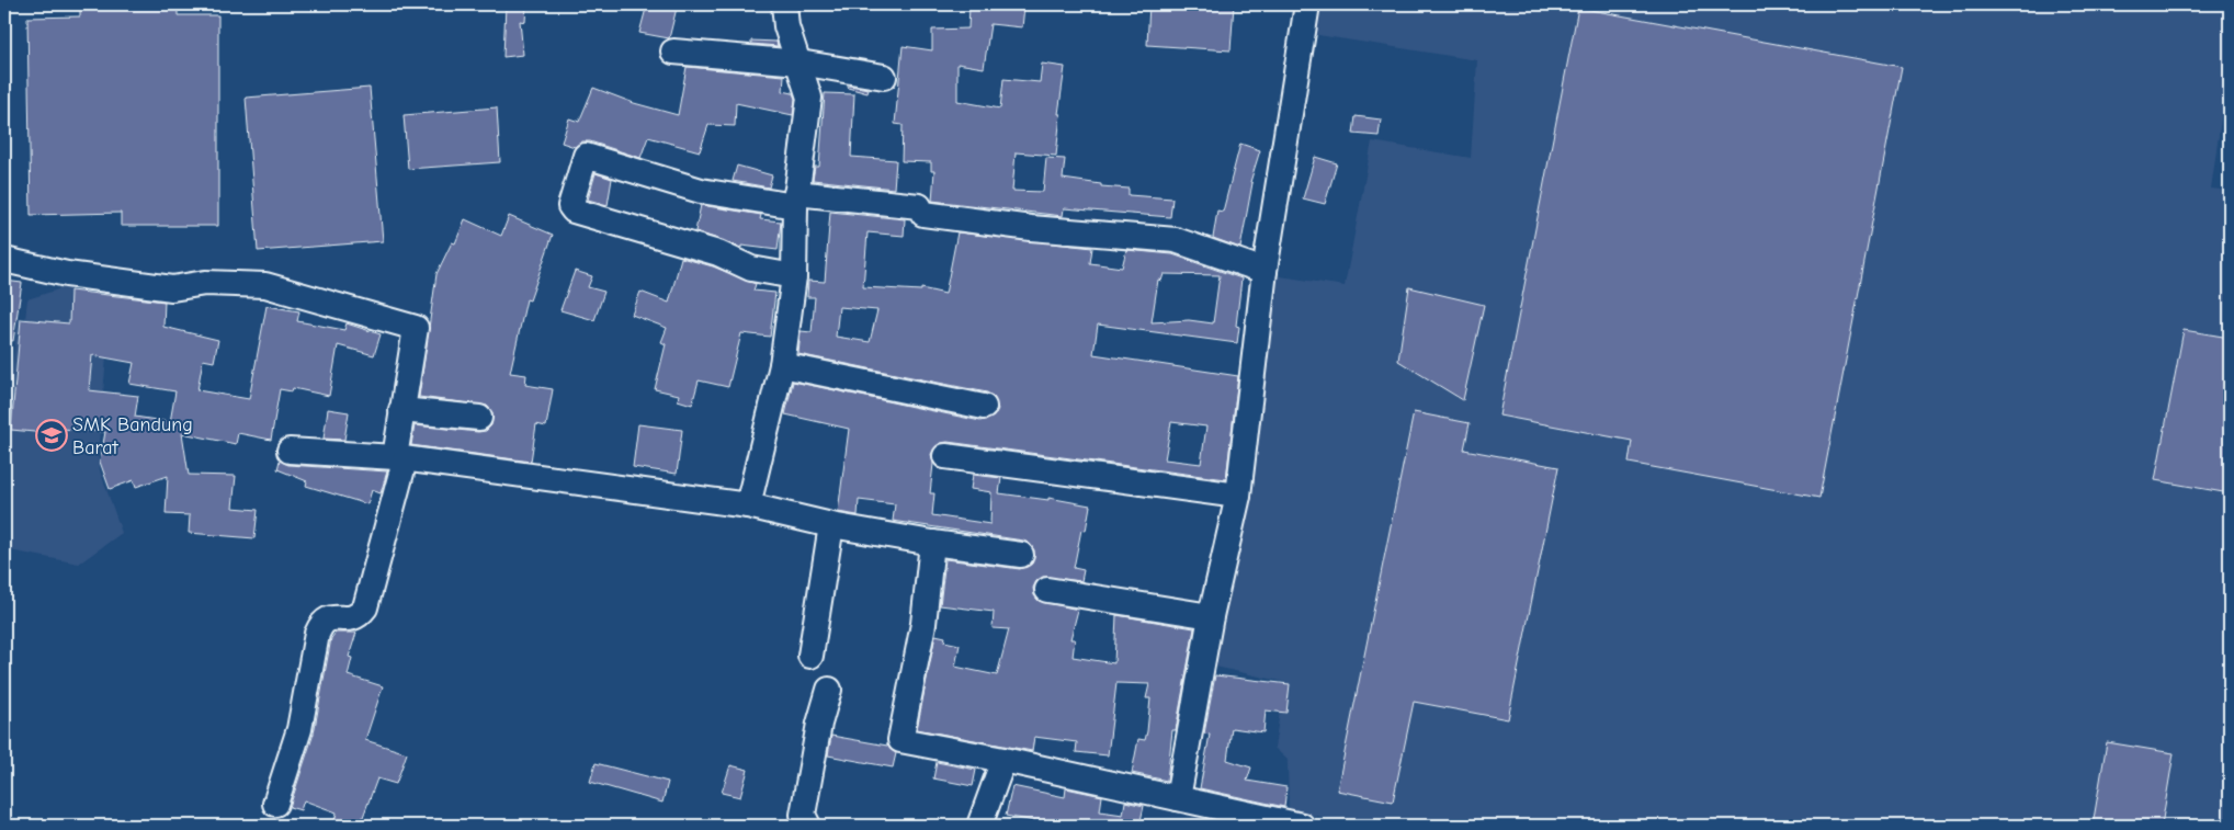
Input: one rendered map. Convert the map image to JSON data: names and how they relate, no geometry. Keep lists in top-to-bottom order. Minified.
{"places":{"school or university":["SMK Bandung Barat"]}}
